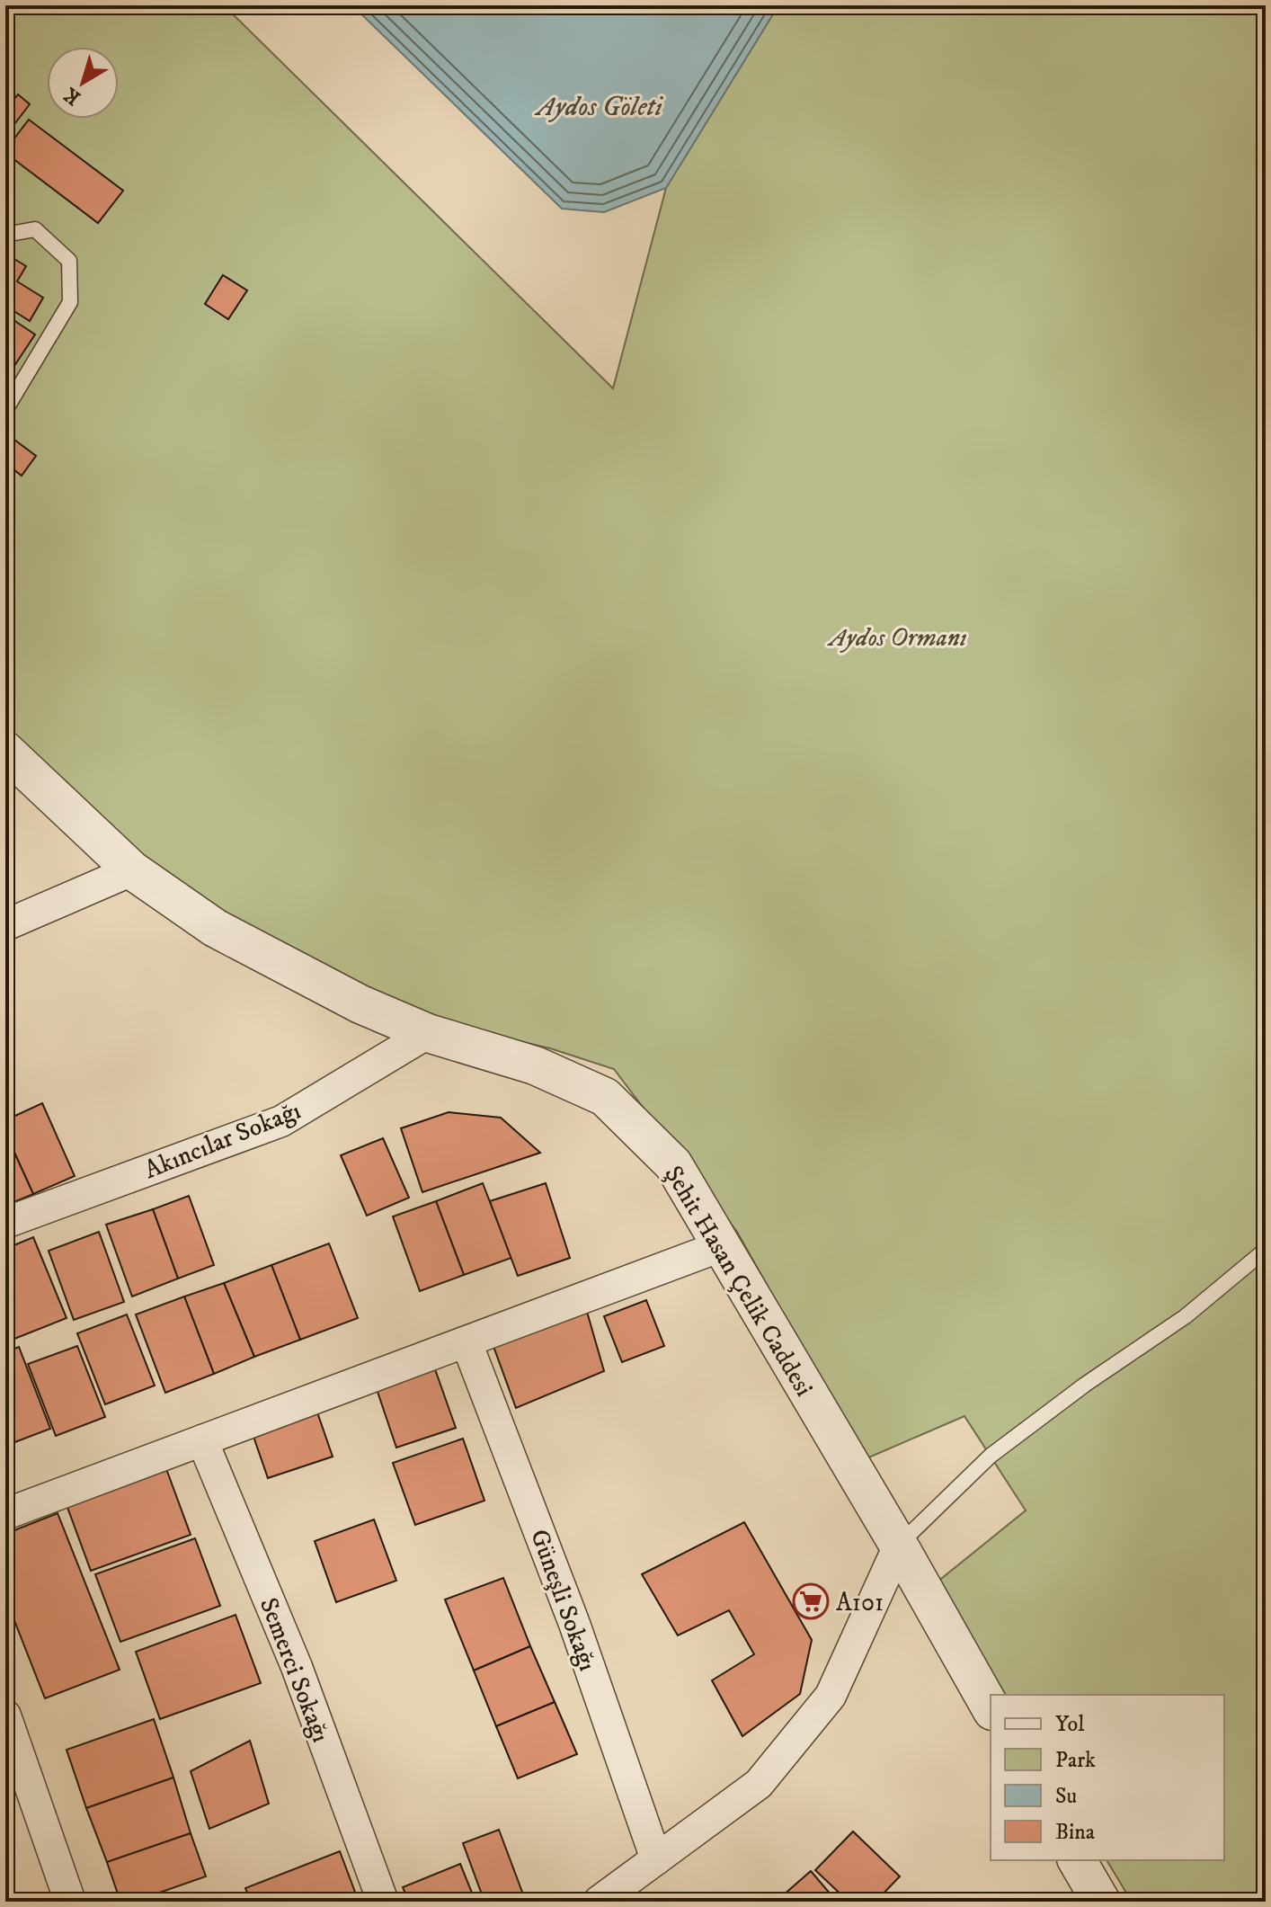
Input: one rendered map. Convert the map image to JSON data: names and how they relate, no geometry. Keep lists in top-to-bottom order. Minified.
{"streets":{"street":["Akıncılar Sokağı","Şehit Hasan Çelik Caddesi","Güneşli Sokağı","Semerci Sokağı"]},"crossings":[["Akıncılar Sokağı","Şehit Hasan Çelik Caddesi"]],"water":["Aydos Göleti"],"parks":["Aydos Ormanı"],"places":{"supermarket":["A101"]},"legend":["Yol","Park","Su","Bina"],"north":"bottom left"}
